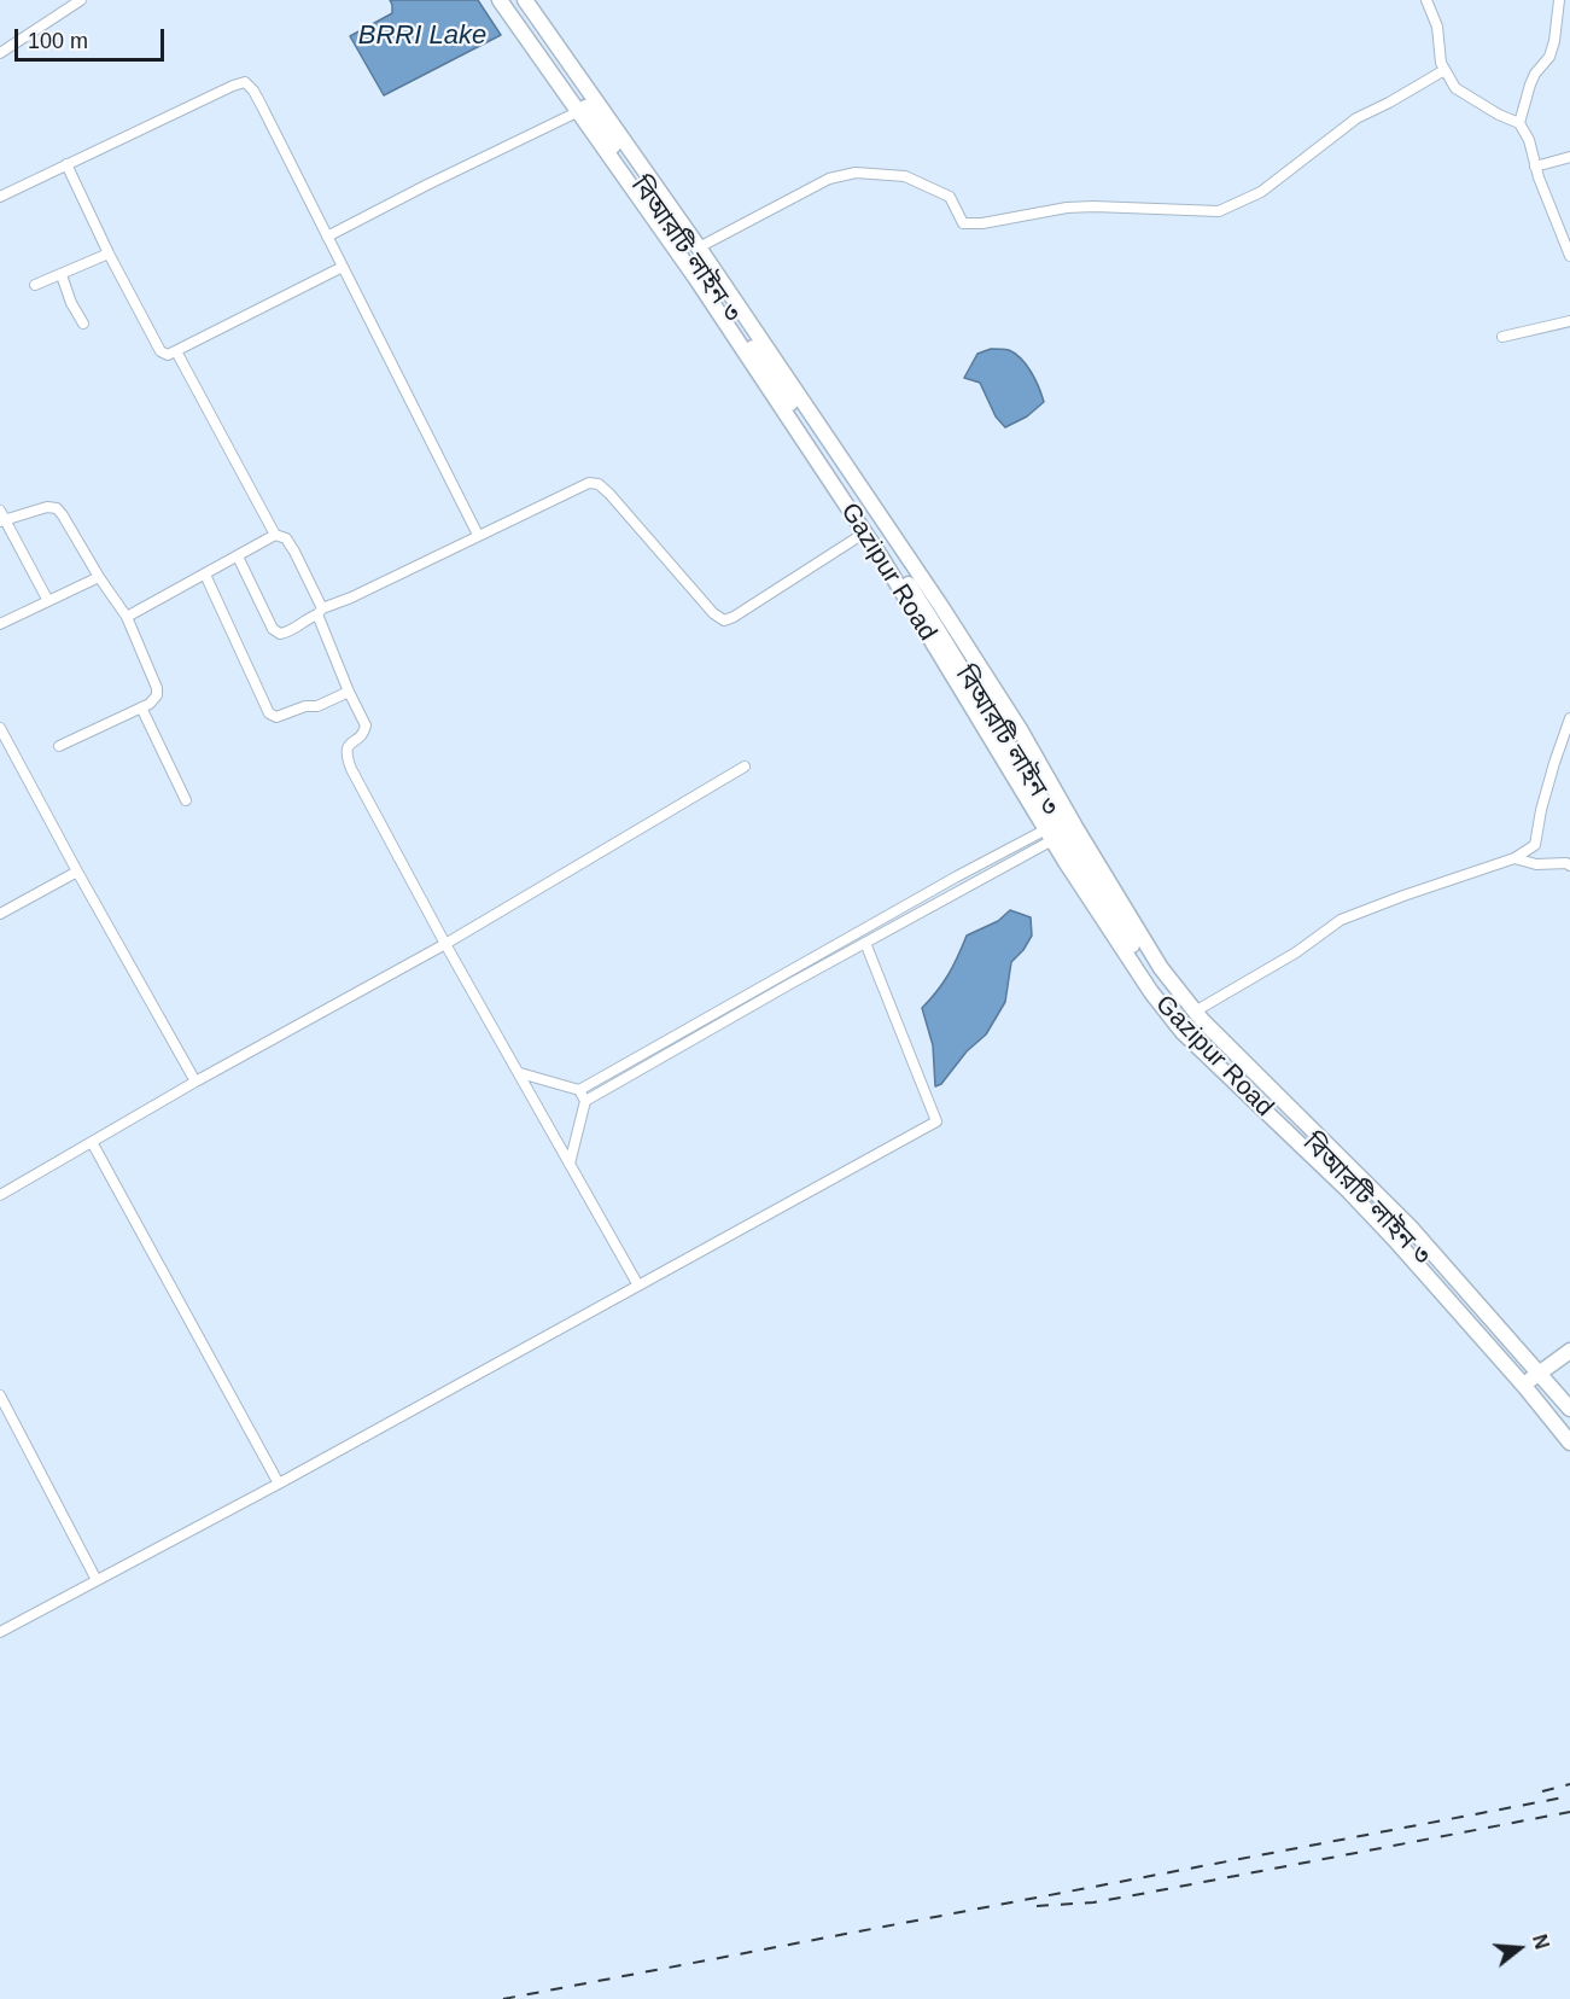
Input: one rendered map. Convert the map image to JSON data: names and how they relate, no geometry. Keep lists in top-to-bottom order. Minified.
{"streets":{"main road":["বিআরটি লাইন ৩","Gazipur Road"]},"crossings":[["বিআরটি লাইন ৩","Gazipur Road"]],"water":["BRRI Lake"],"scale_bar":"100 m","north":"right"}
